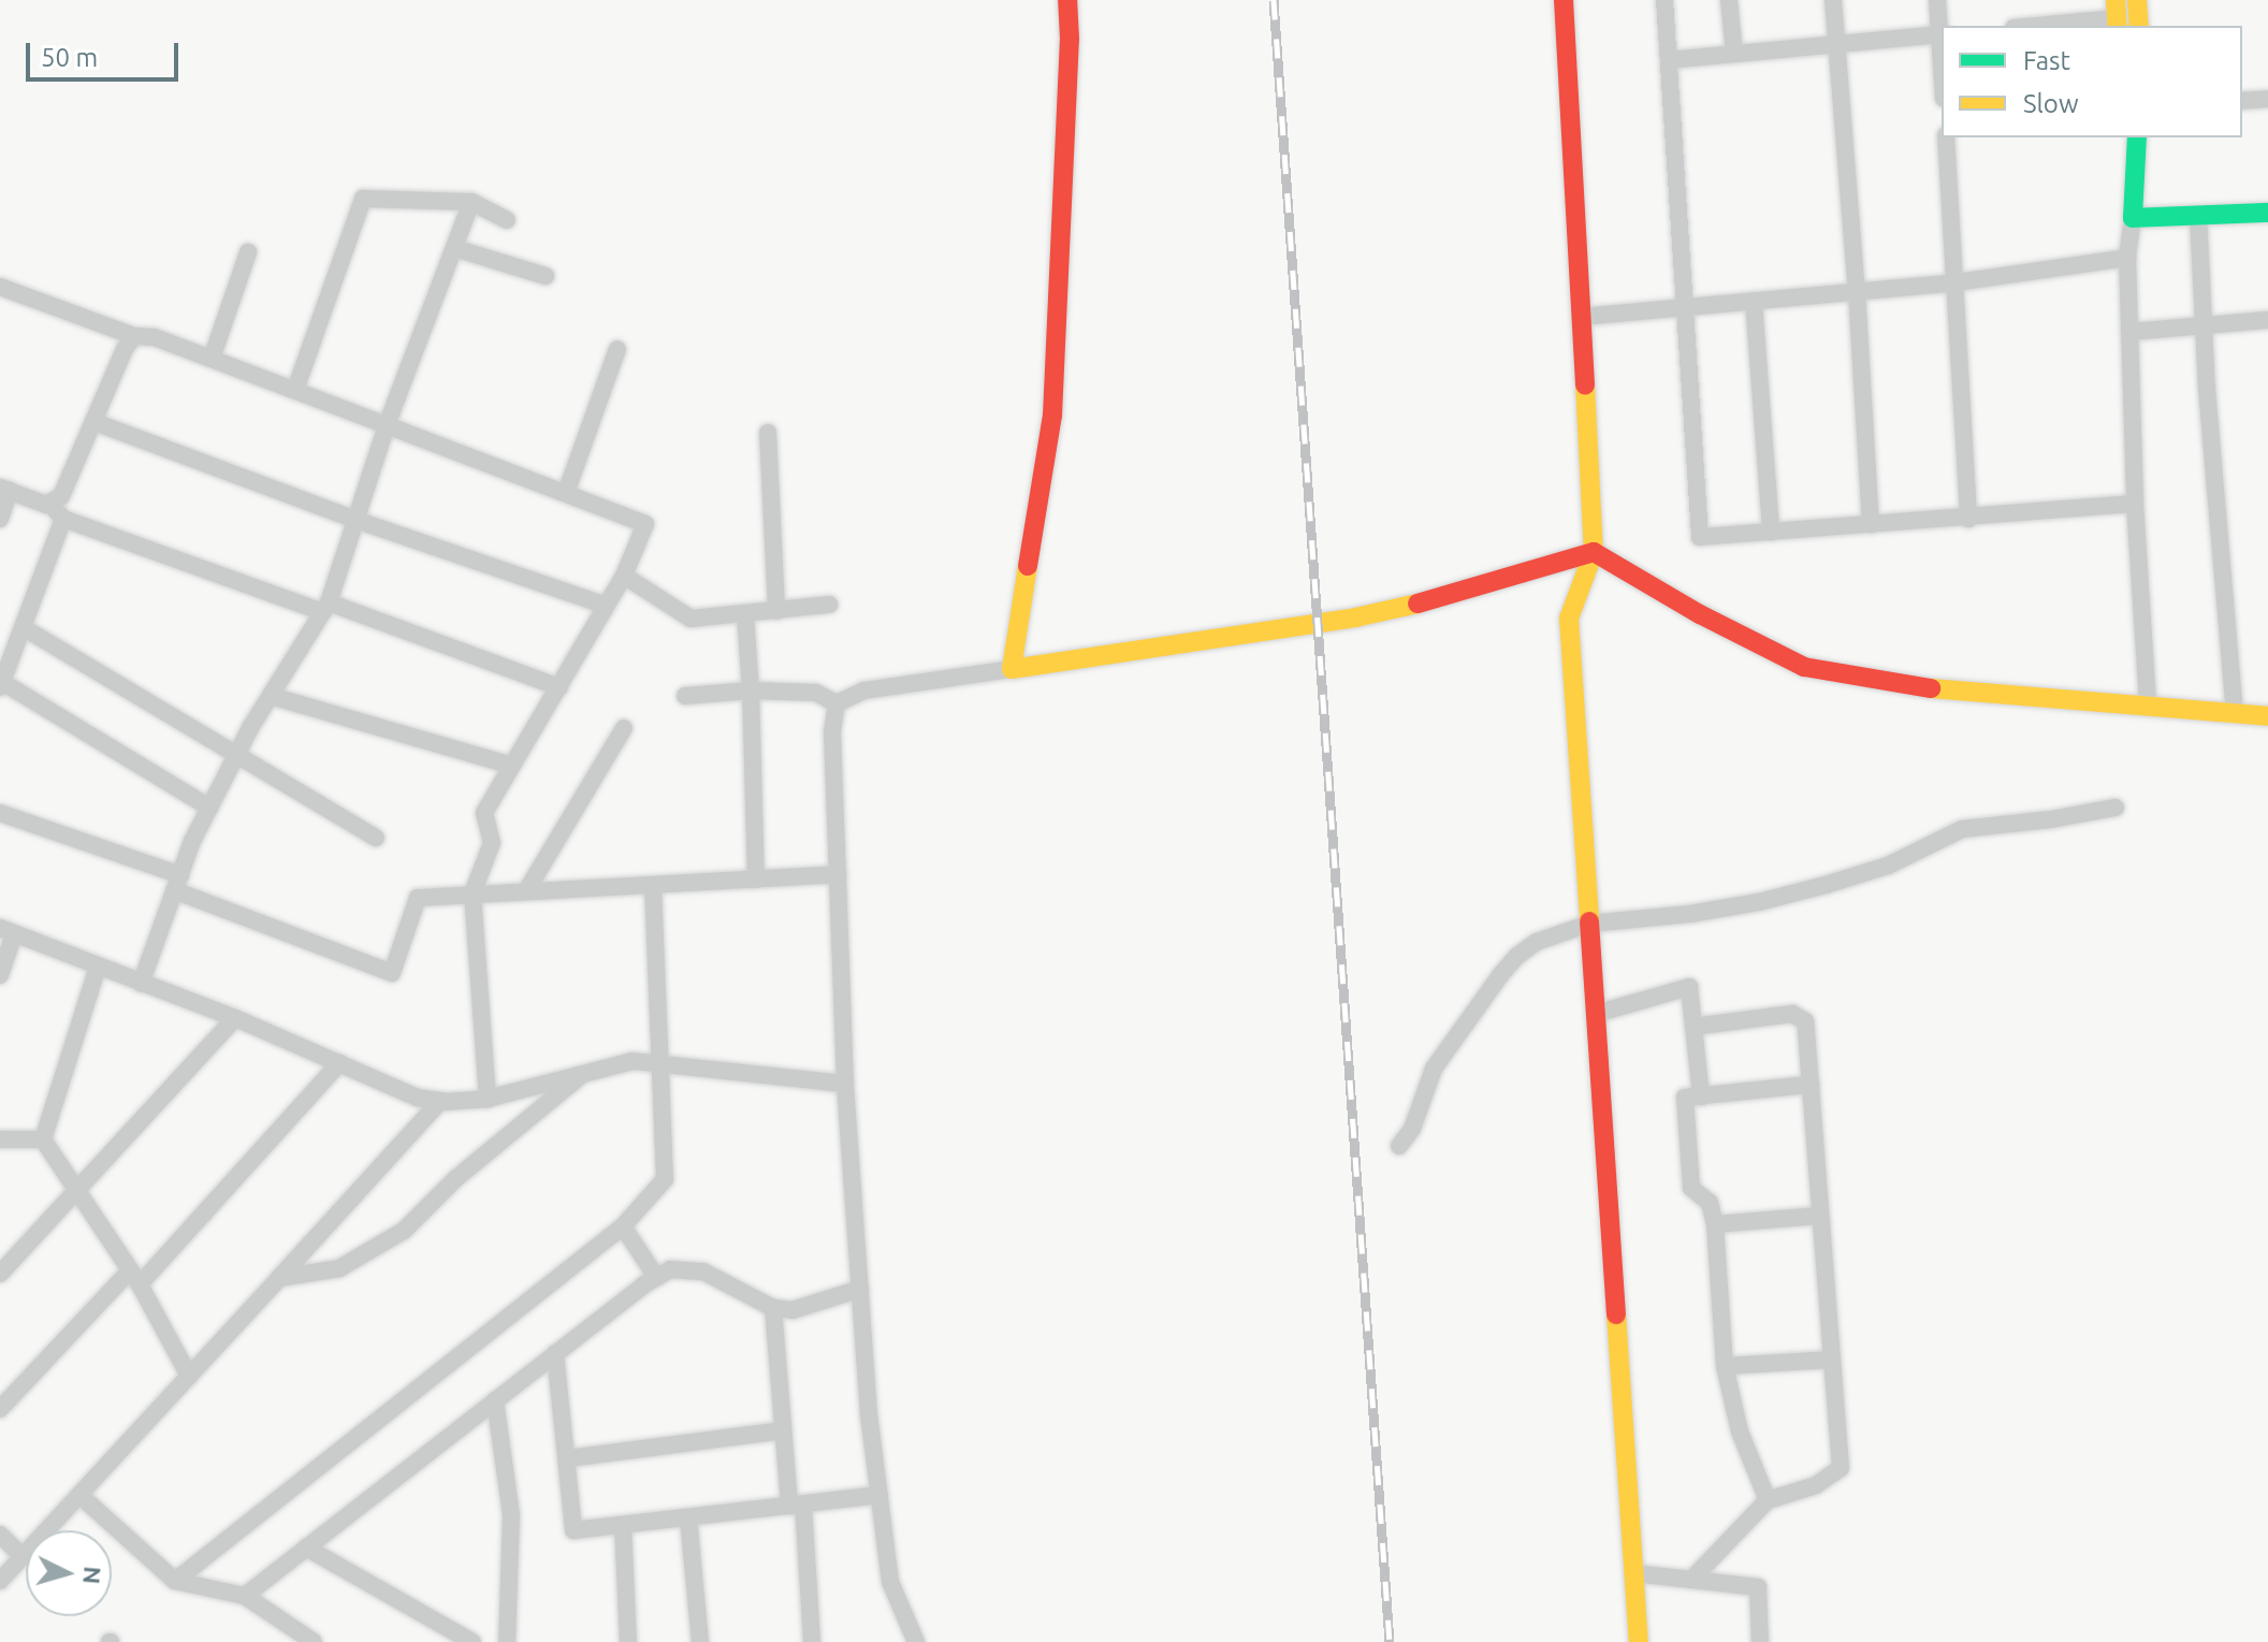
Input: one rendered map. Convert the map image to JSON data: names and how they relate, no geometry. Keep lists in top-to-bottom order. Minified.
{"legend":["Fast","Slow"],"scale_bar":"50 m","north":"right"}
